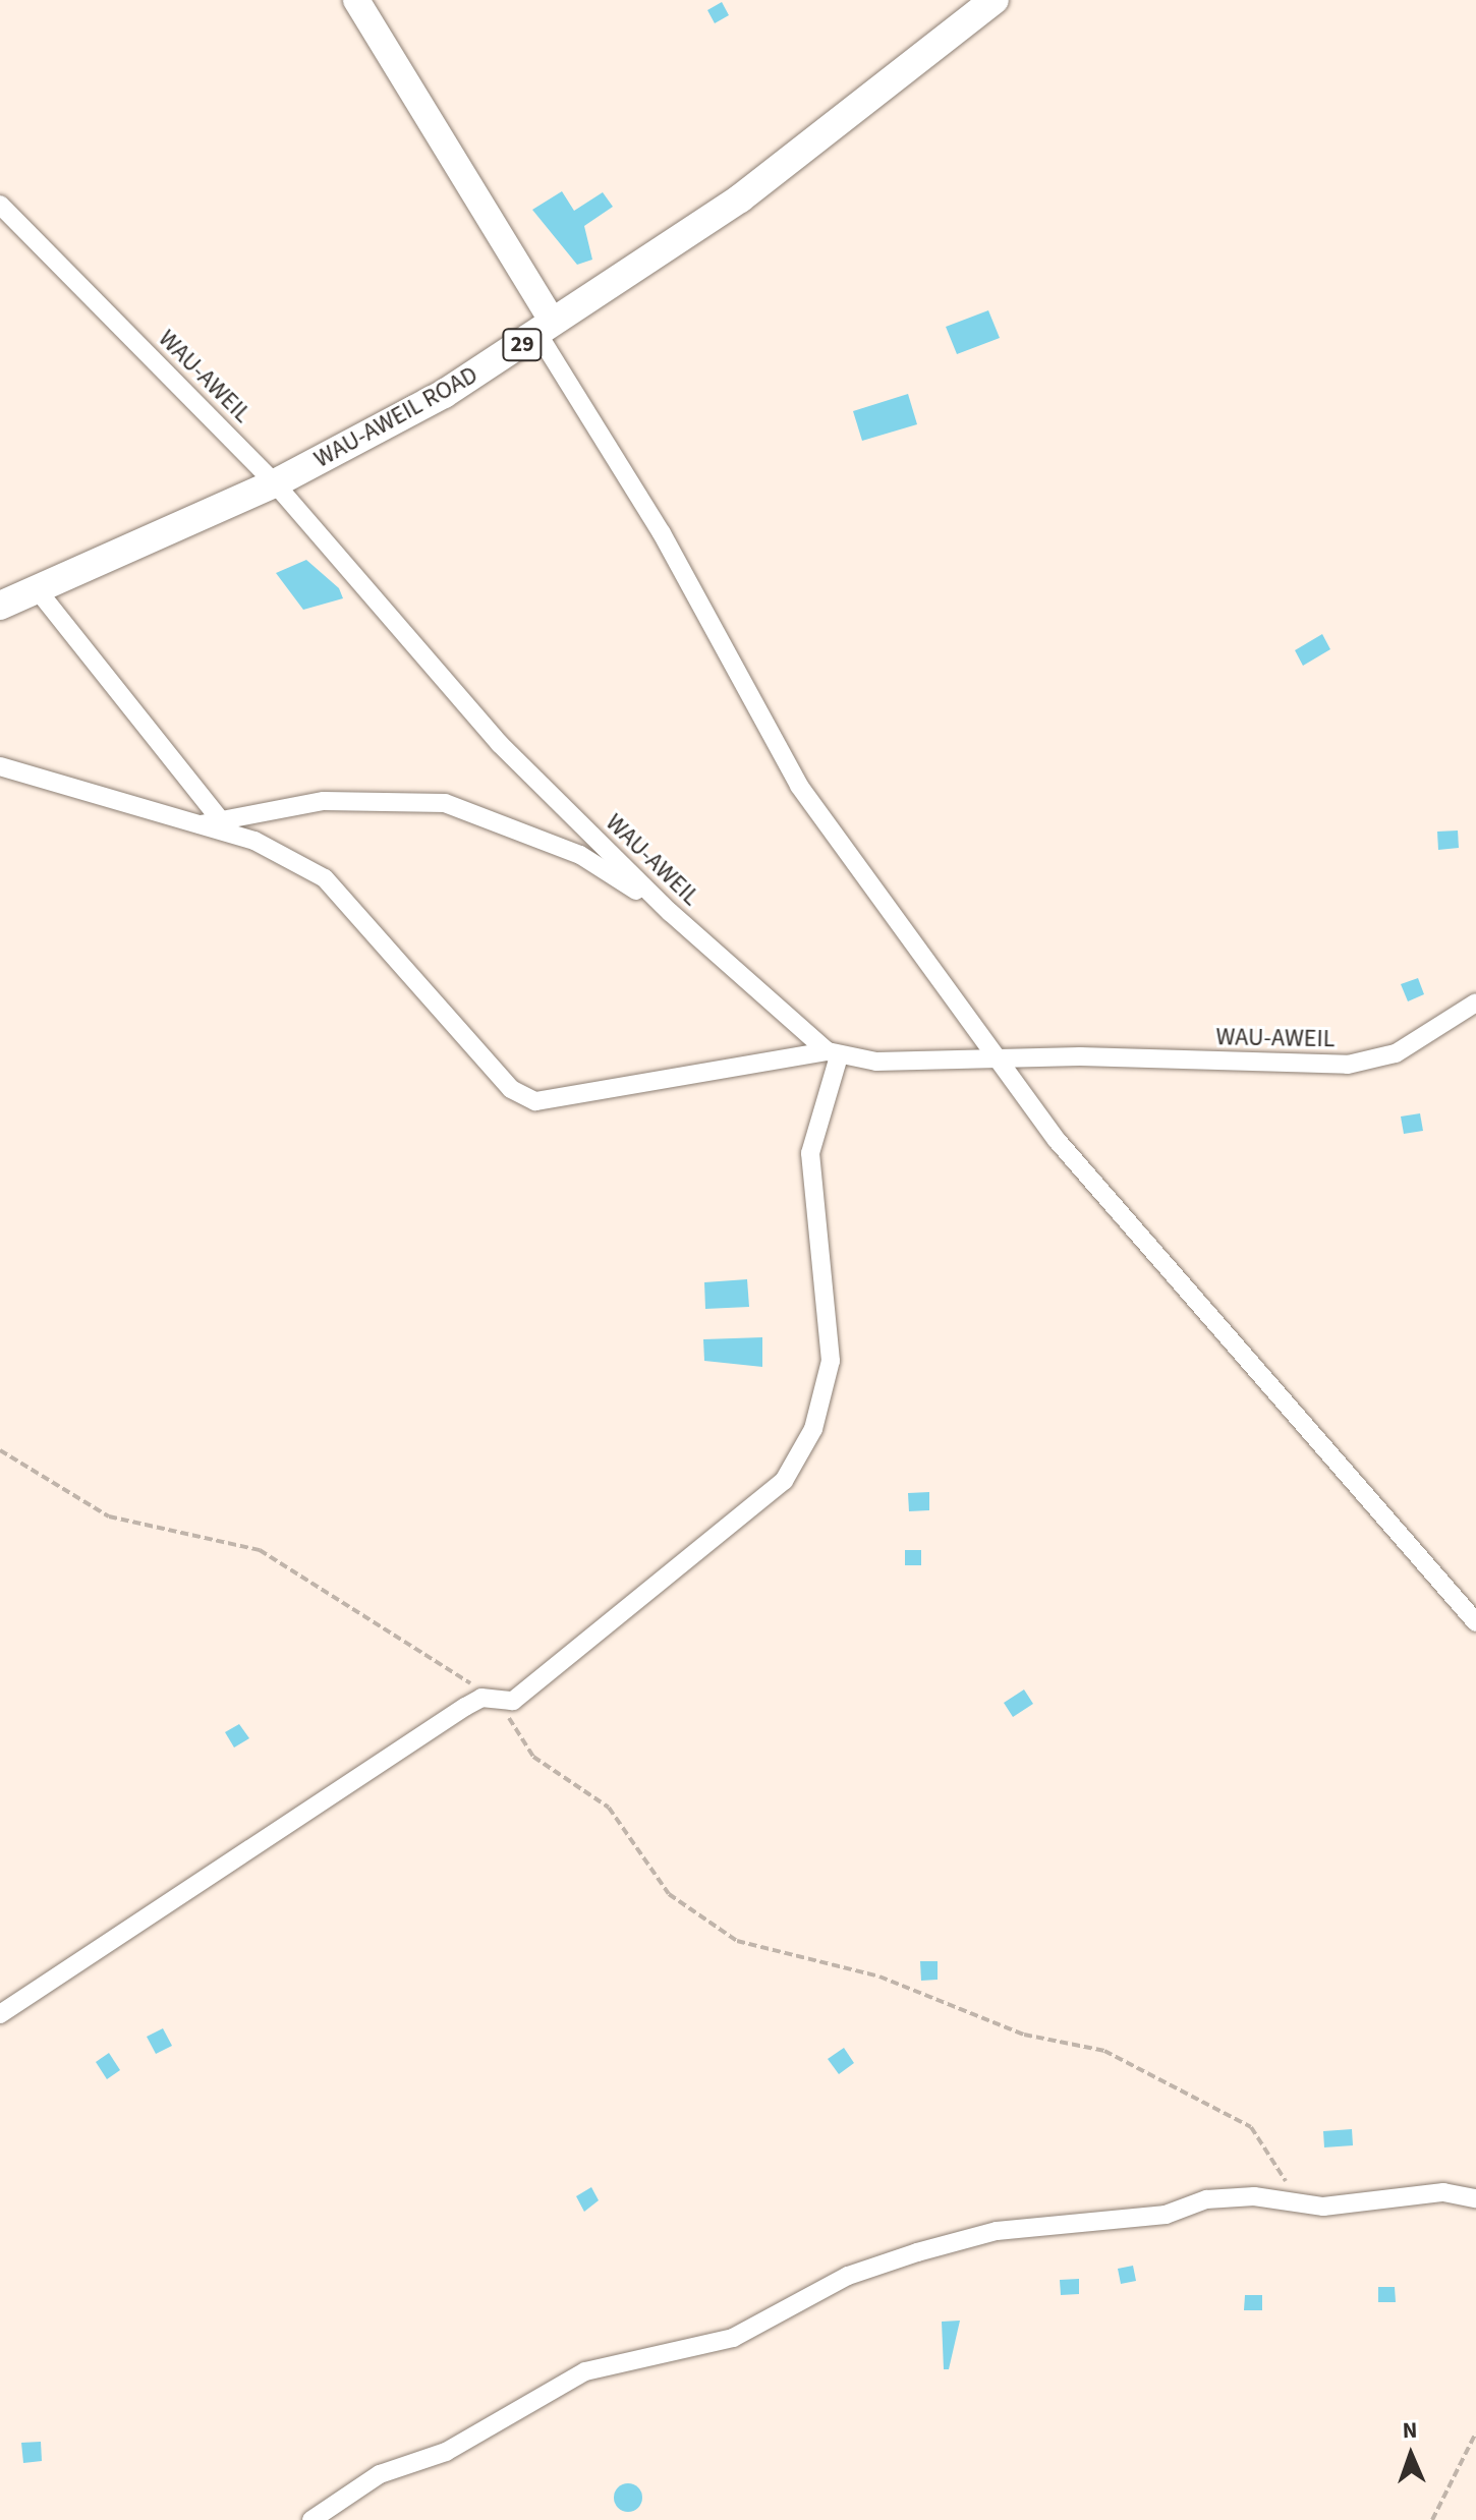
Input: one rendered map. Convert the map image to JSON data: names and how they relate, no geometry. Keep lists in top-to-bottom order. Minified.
{"streets":{"main road":["29","WAU-AWEIL ROAD"],"street":["WAU-AWEIL"]},"crossings":[["WAU-AWEIL","WAU-AWEIL ROAD"]],"north":"top"}
